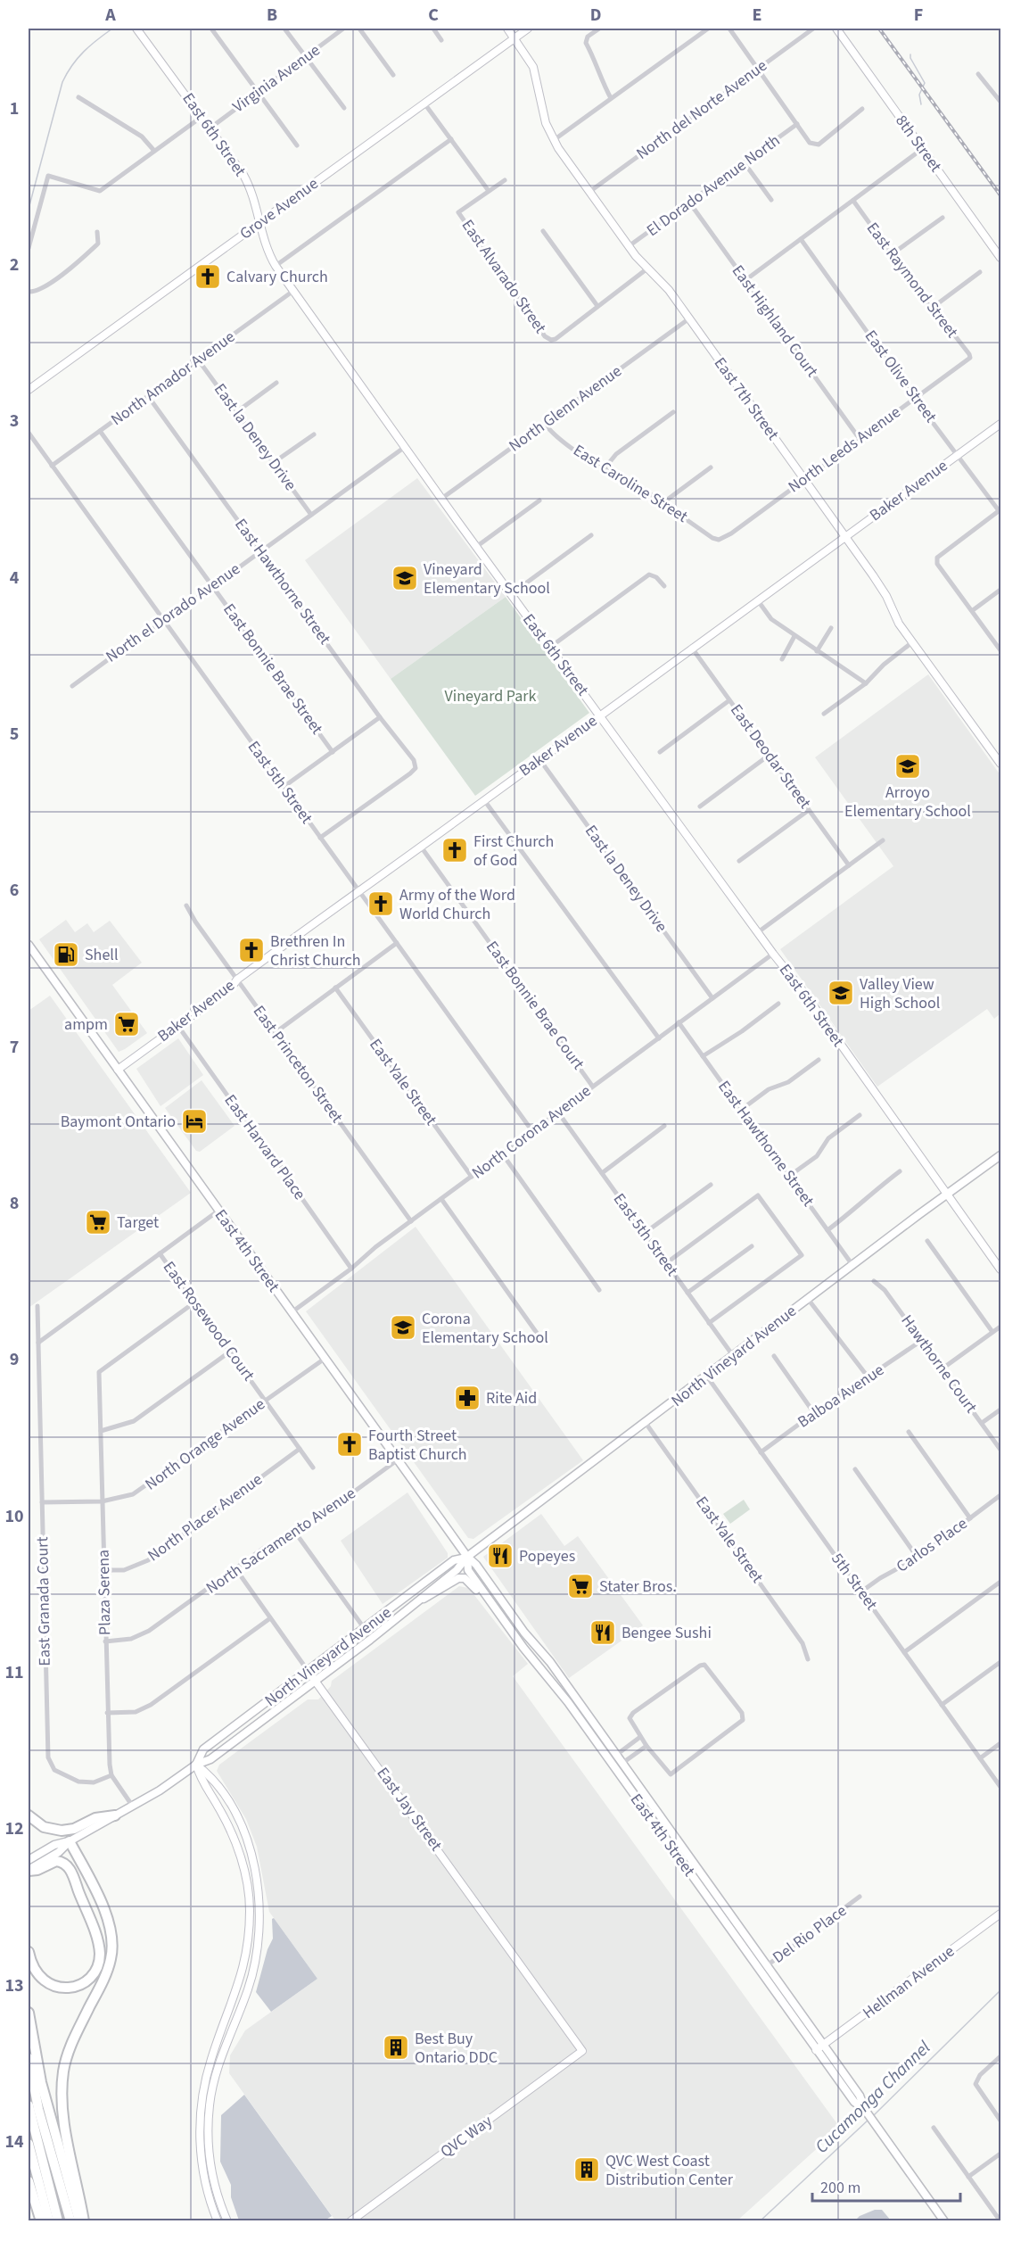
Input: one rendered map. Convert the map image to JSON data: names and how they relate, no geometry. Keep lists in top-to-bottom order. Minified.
{"streets":{"main road":["East 4th Street","North Vineyard Avenue"],"street":["Virginia Avenue","North del Norte Avenue","East 6th Street","8th Street","El Dorado Avenue North","Grove Avenue","East Alvarado Street","East Raymond Street","East Highland Court","East Olive Street","North Amador Avenue","East 7th Street","North Glenn Avenue","East la Deney Drive","North Leeds Avenue","East Caroline Street","Baker Avenue","East Hawthorne Street","North el Dorado Avenue","East Bonnie Brae Street","East Deodar Street","East 5th Street","East Bonnie Brae Court","East Princeton Street","East Yale Street","North Corona Avenue","East Harvard Place","East Rosewood Court","Hawthorne Court","Balboa Avenue","North Orange Avenue","North Placer Avenue","North Sacramento Avenue","Carlos Place","5th Street","Plaza Serena","East Granada Court","East Jay Street","Del Rio Place","Hellman Avenue","QVC Way"]},"crossings":[["Virginia Avenue","East 6th Street"],["North del Norte Avenue","East 7th Street"],["East 6th Street","Grove Avenue"],["East 6th Street","North Amador Avenue"],["East 6th Street","North Glenn Avenue"],["East 6th Street","Baker Avenue"],["East 6th Street","North el Dorado Avenue"],["East 6th Street","North Corona Avenue"],["East 6th Street","North Vineyard Avenue"],["El Dorado Avenue North","East Highland Court"],["El Dorado Avenue North","East 7th Street"],["Grove Avenue","East 7th Street"],["East Raymond Street","North Leeds Avenue"],["East Highland Court","North Leeds Avenue"],["East Olive Street","North Leeds Avenue"],["East Olive Street","Baker Avenue"],["North Amador Avenue","East la Deney Drive"],["North Amador Avenue","East Hawthorne Street"],["North Amador Avenue","East Bonnie Brae Street"],["North Amador Avenue","East 5th Street"],["East 7th Street","North Glenn Avenue"],["East 7th Street","North Leeds Avenue"],["East 7th Street","Baker Avenue"],["North Glenn Avenue","East Caroline Street"],["East la Deney Drive","Baker Avenue"],["East la Deney Drive","North el Dorado Avenue"],["East la Deney Drive","North Corona Avenue"],["North Leeds Avenue","East Caroline Street"],["Baker Avenue","East Deodar Street"],["Baker Avenue","East 5th Street"],["Baker Avenue","East Bonnie Brae Court"],["Baker Avenue","East Princeton Street"],["Baker Avenue","East Harvard Place"],["Baker Avenue","East 4th Street"],["East Hawthorne Street","North el Dorado Avenue"],["East Hawthorne Street","East 5th Street"],["East Hawthorne Street","North Corona Avenue"],["East Hawthorne Street","North Vineyard Avenue"],["North el Dorado Avenue","East Bonnie Brae Street"],["North el Dorado Avenue","East 5th Street"],["East 5th Street","North Corona Avenue"],["East 5th Street","North Vineyard Avenue"],["East Bonnie Brae Court","North Corona Avenue"],["East Princeton Street","North Corona Avenue"],["East Yale Street","North Corona Avenue"],["East Yale Street","North Vineyard Avenue"],["North Corona Avenue","East Harvard Place"],["North Corona Avenue","East 4th Street"],["East 4th Street","North Vineyard Avenue"],["East 4th Street","North Orange Avenue"],["East 4th Street","North Sacramento Avenue"],["East 4th Street","Del Rio Place"],["East 4th Street","Hellman Avenue"],["East Rosewood Court","North Orange Avenue"],["East Rosewood Court","North Placer Avenue"],["East Rosewood Court","Plaza Serena"],["North Vineyard Avenue","5th Street"],["North Vineyard Avenue","Plaza Serena"],["North Vineyard Avenue","East Jay Street"],["Hawthorne Court","Balboa Avenue"],["Balboa Avenue","5th Street"],["North Orange Avenue","Plaza Serena"],["North Orange Avenue","East Granada Court"],["North Placer Avenue","Plaza Serena"],["North Sacramento Avenue","Plaza Serena"],["North Sacramento Avenue","East Jay Street"],["Carlos Place","5th Street"],["Plaza Serena","East Granada Court"],["East Jay Street","QVC Way"]],"water":["Cucamonga Channel"],"parks":["Vineyard Park"],"places":{"church":["Calvary Church","First Church of God","Army of the Word World Church","Brethren In Christ Church","Fourth Street Baptist Church"],"school or university":["Vineyard Elementary School","Arroyo Elementary School","Valley View High School","Corona Elementary School"],"fuel station":["Shell"],"supermarket":["ampm","Target","Stater Bros."],"hotel":["Baymont Ontario"],"pharmacy":["Rite Aid"],"restaurant":["Popeyes","Bengee Sushi"],"building":["Best Buy Ontario DDC","QVC West Coast Distribution Center"]},"scale_bar":"200 m","grid":{"columns":["A","B","C","D","E","F"],"rows":["1","2","3","4","5","6","7","8","9","10","11","12","13","14"]}}
